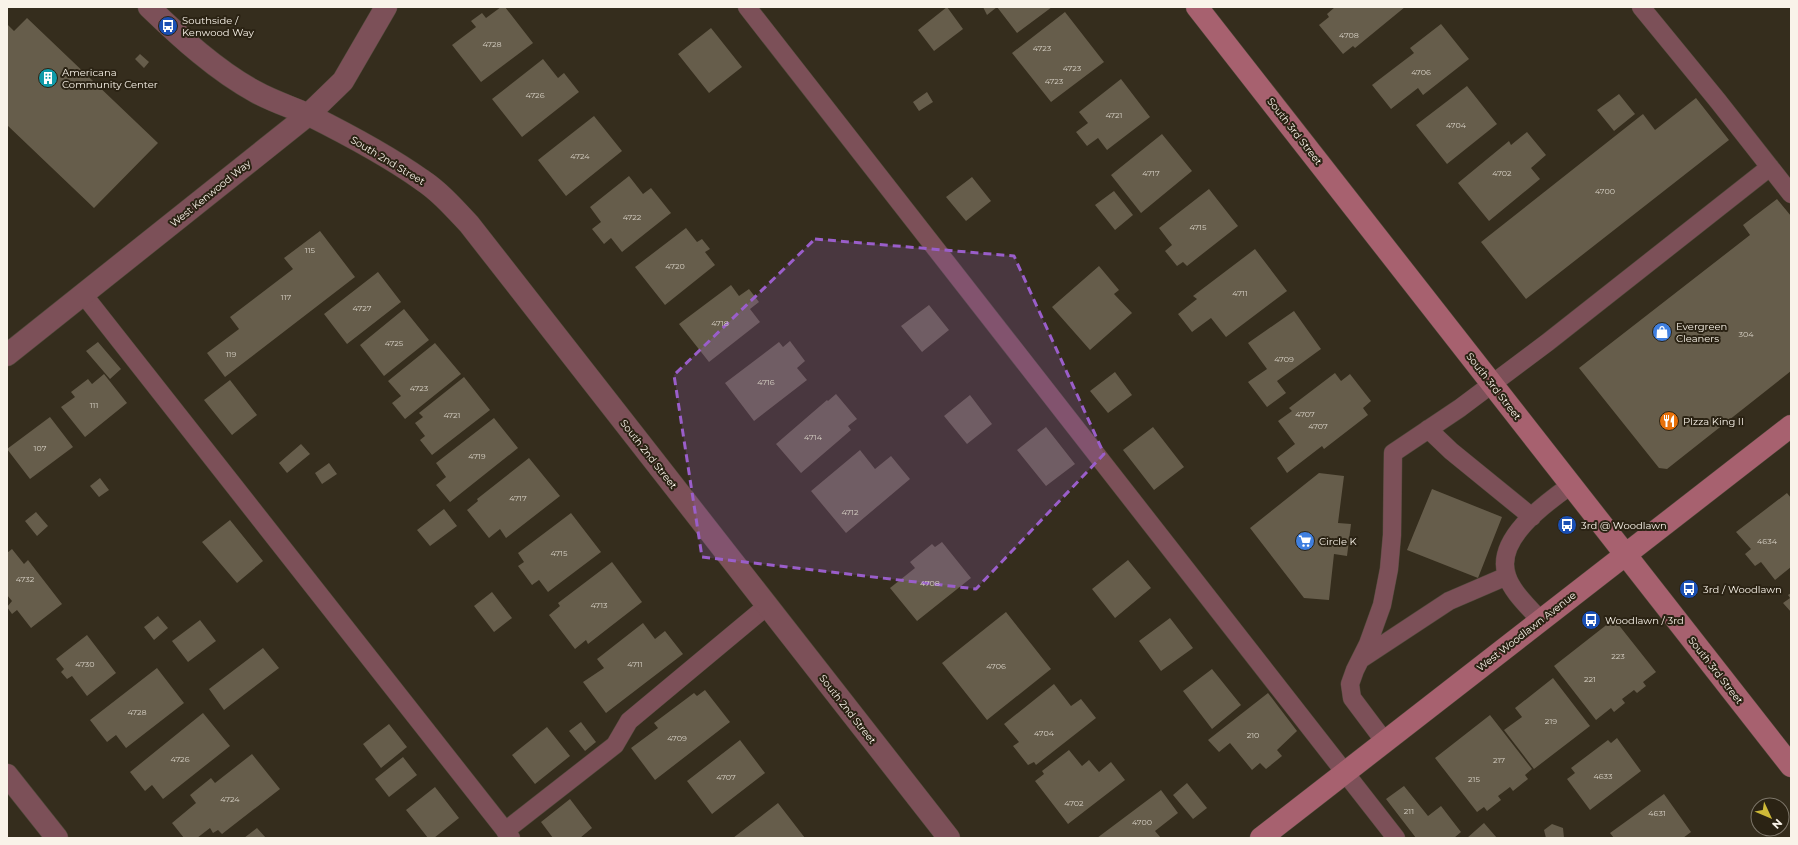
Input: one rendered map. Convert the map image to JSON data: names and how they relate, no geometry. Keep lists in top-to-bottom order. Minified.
{"streets":{"main road":["South 3rd Street","West Woodlawn Avenue"],"street":["South 2nd Street","West Kenwood Way"]},"crossings":[["South 3rd Street","West Woodlawn Avenue"],["South 2nd Street","West Kenwood Way"]],"places":{"bus stop":["Southside / Kenwood Way","3rd @ Woodlawn","3rd / Woodlawn","Woodlawn / 3rd"],"building":["Americana Community Center"],"shop":["Evergreen Cleaners"],"restaurant":["PIzza King II"],"supermarket":["Circle K"]},"house_numbers":["4708","4728","4723","4723","4706","4723","4726","4721","4704","4724","4717","4702","4700","4722","4715","115","4720","4711","117","4727","4718","304","4725","119","4709","4716","4723","111","4707","4721","4707","4714","107","4719","4717","4712","4634","4715","4732","4708","4713","223","4730","4711","4706","221","4728","219","4704","210","4709","4726","217","4633","4707","215","4724","4702","211","4631","4700"],"north":"bottom right"}
